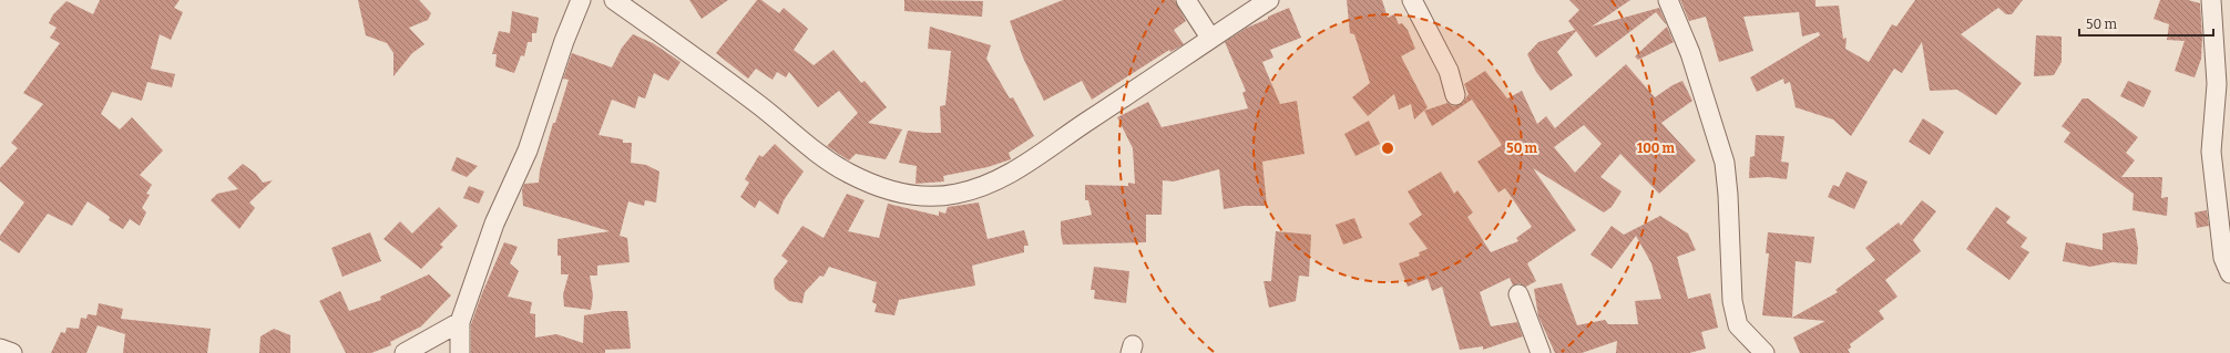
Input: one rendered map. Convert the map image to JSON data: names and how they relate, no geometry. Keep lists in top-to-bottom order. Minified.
{"scale_bar":"50 m","rings":["50 m","100 m"]}
